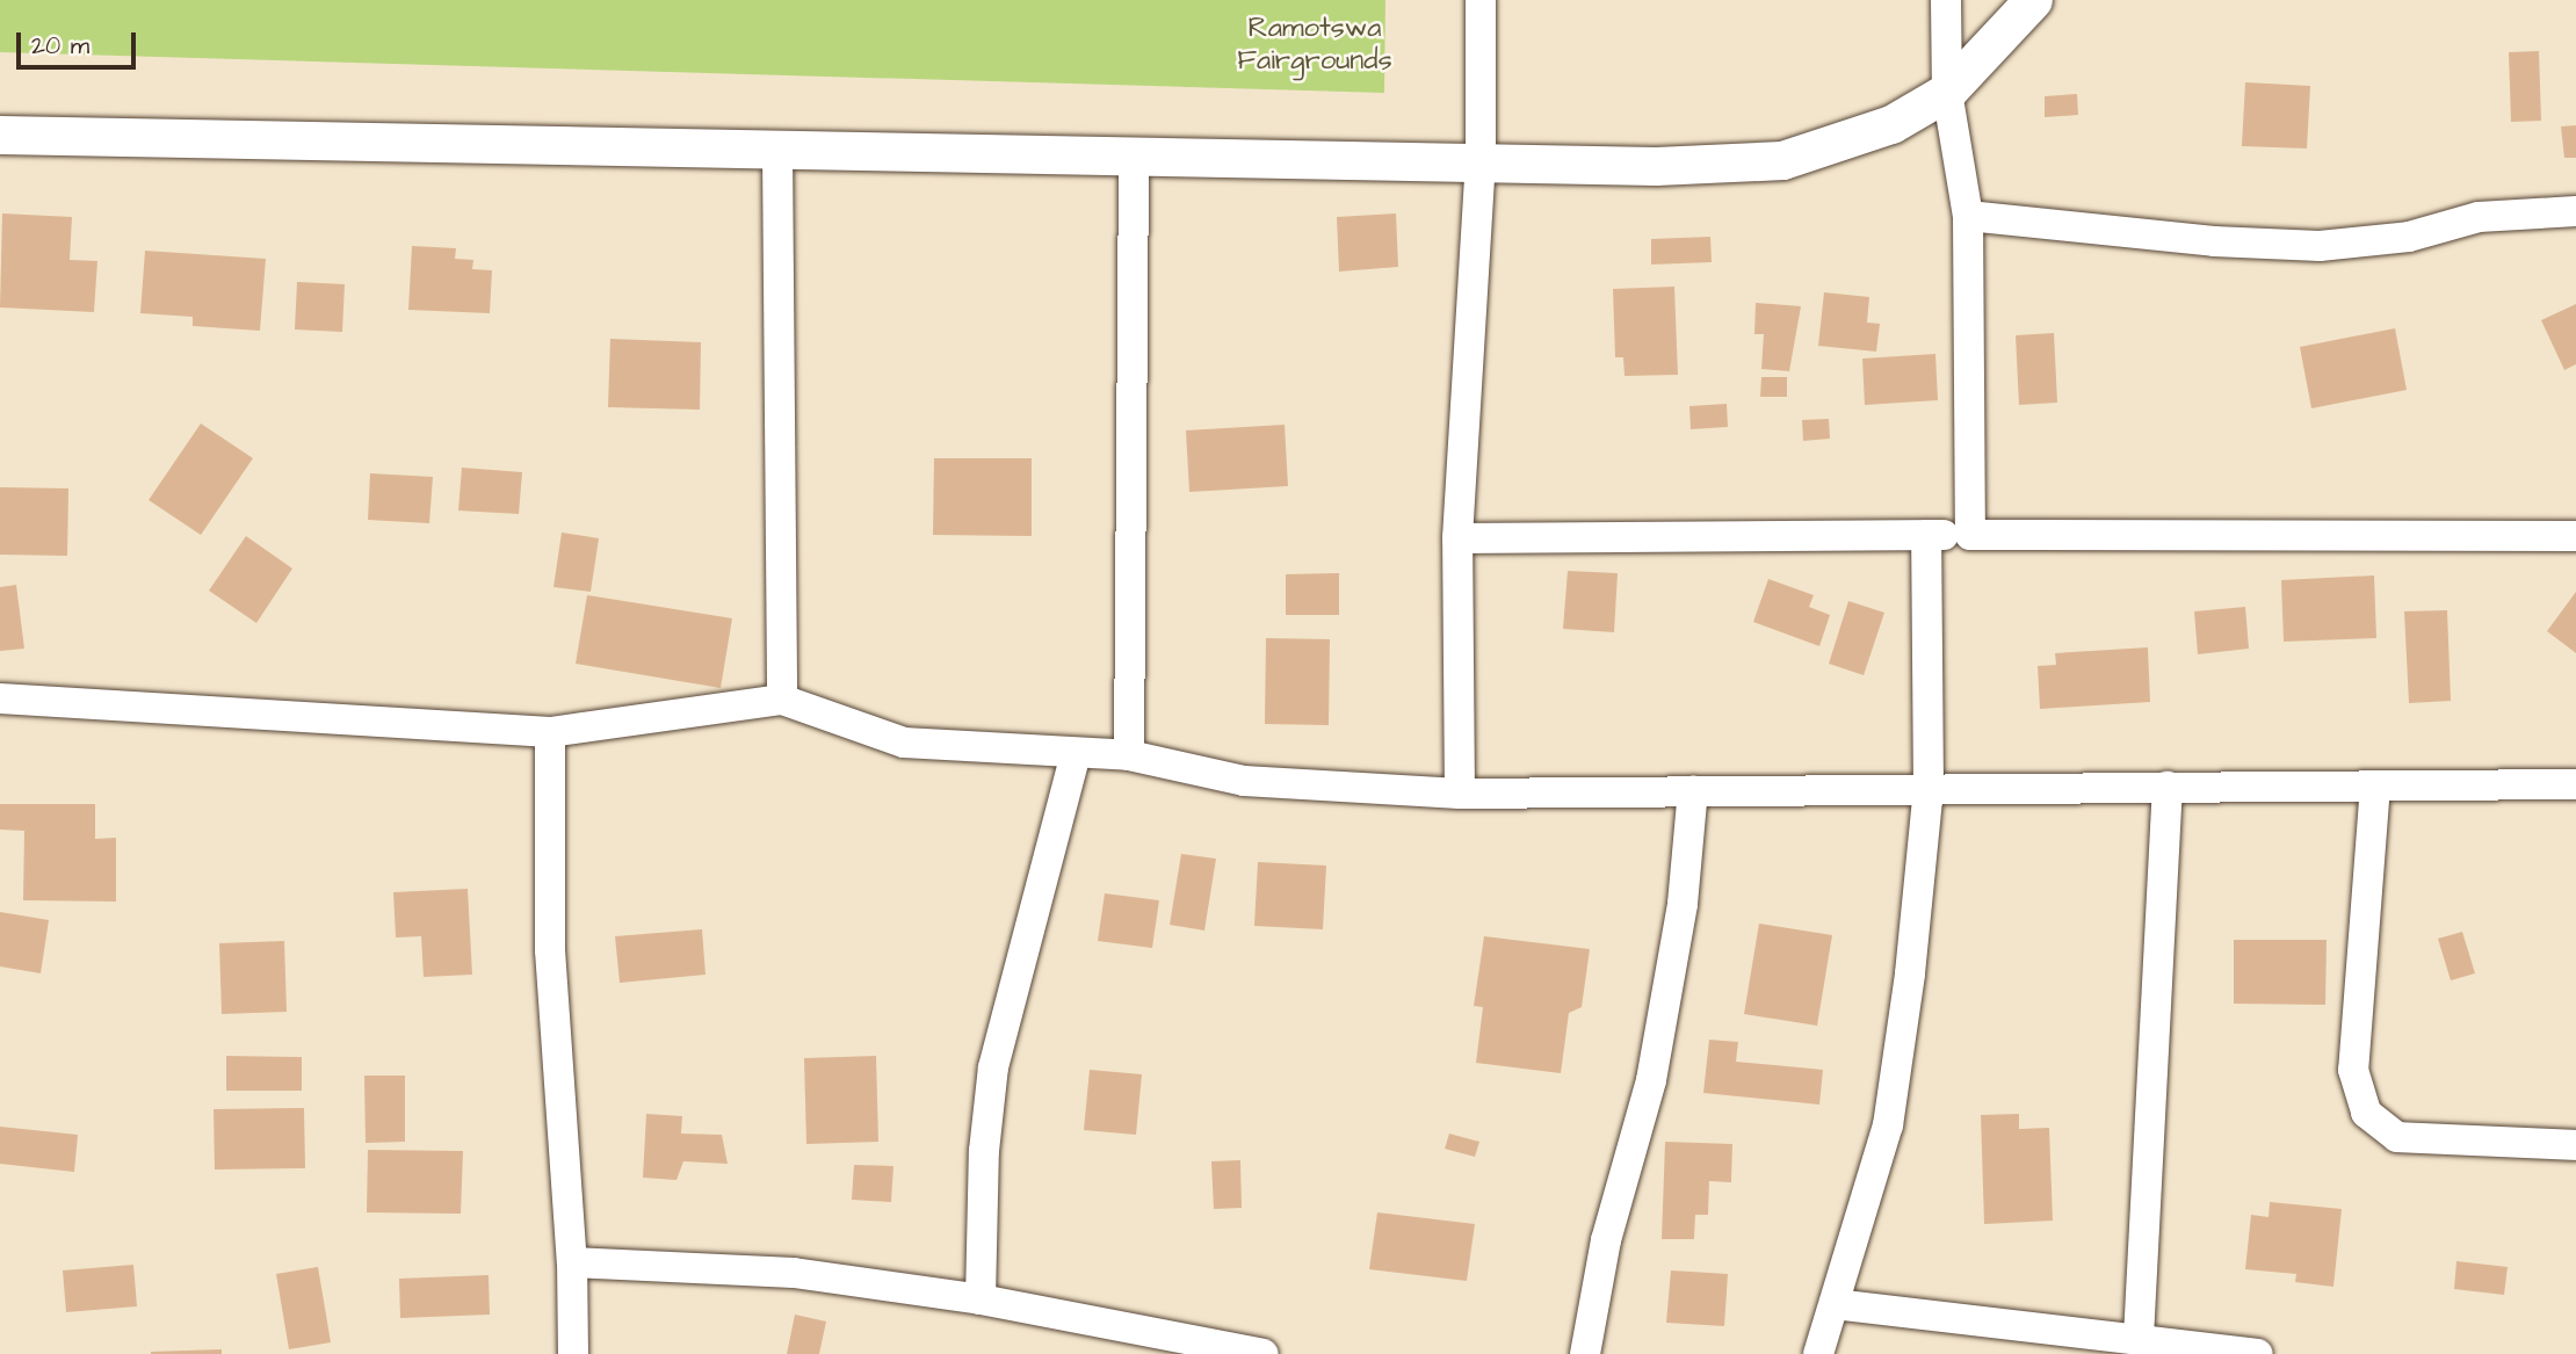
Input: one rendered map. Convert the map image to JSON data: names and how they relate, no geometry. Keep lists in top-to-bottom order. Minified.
{"parks":["Ramotswa Fairgrounds"],"scale_bar":"20 m"}
